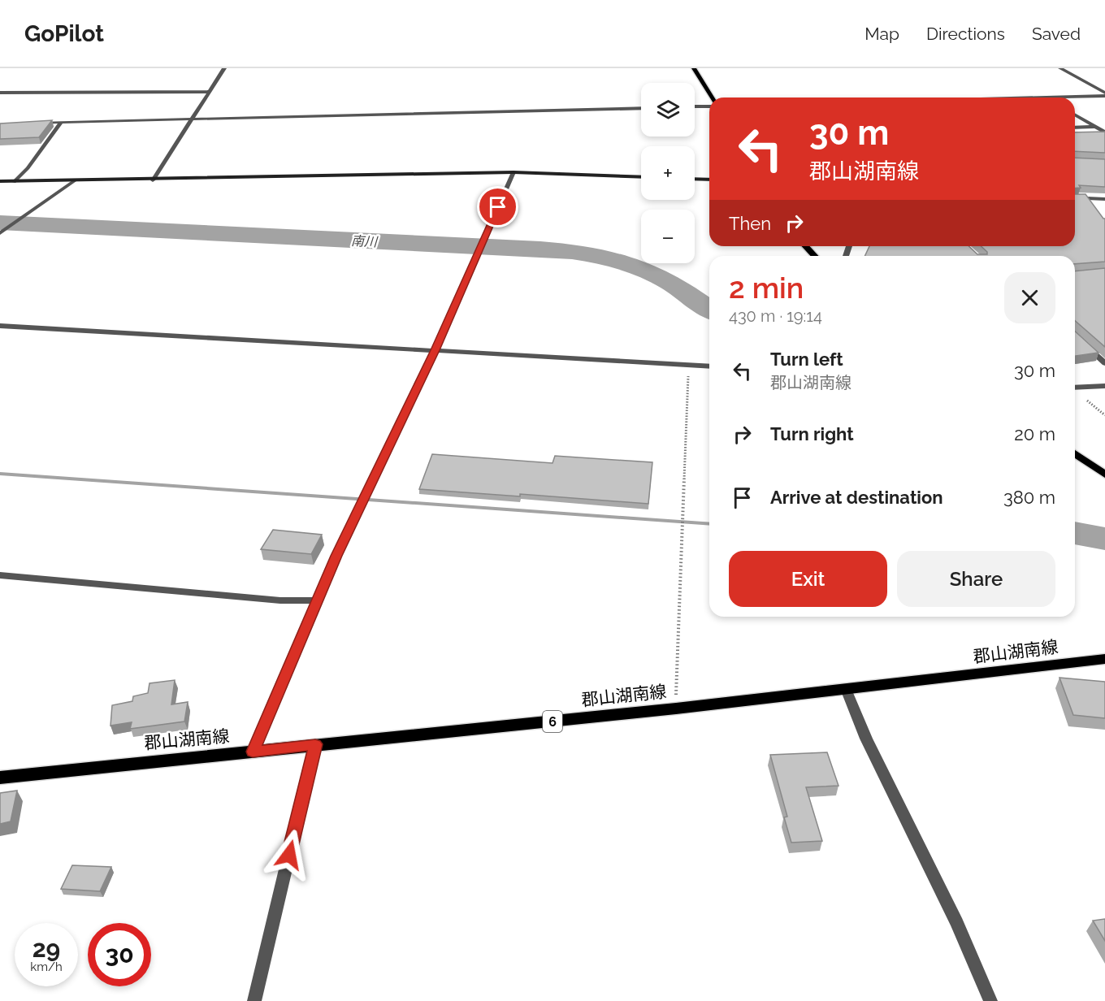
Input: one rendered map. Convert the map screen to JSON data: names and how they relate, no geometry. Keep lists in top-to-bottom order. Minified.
{"streets":{"main road":["郡山湖南線","6"]},"water":["南川"],"page":{"header":"GoPilot","nav":["Map","Directions","Saved"],"map_buttons":["+","−"],"turn":["30 m","郡山湖南線"],"then":"Then","heading":["2 min","430 m · 19:14"],"list":[{"name":"Turn left","note":"郡山湖南線","value":"30 m"},{"name":"Turn right","value":"20 m"},{"name":"Arrive at destination","value":"380 m"}],"buttons":["Exit","Share"],"speed":"29 km/h","limit":"30"}}
